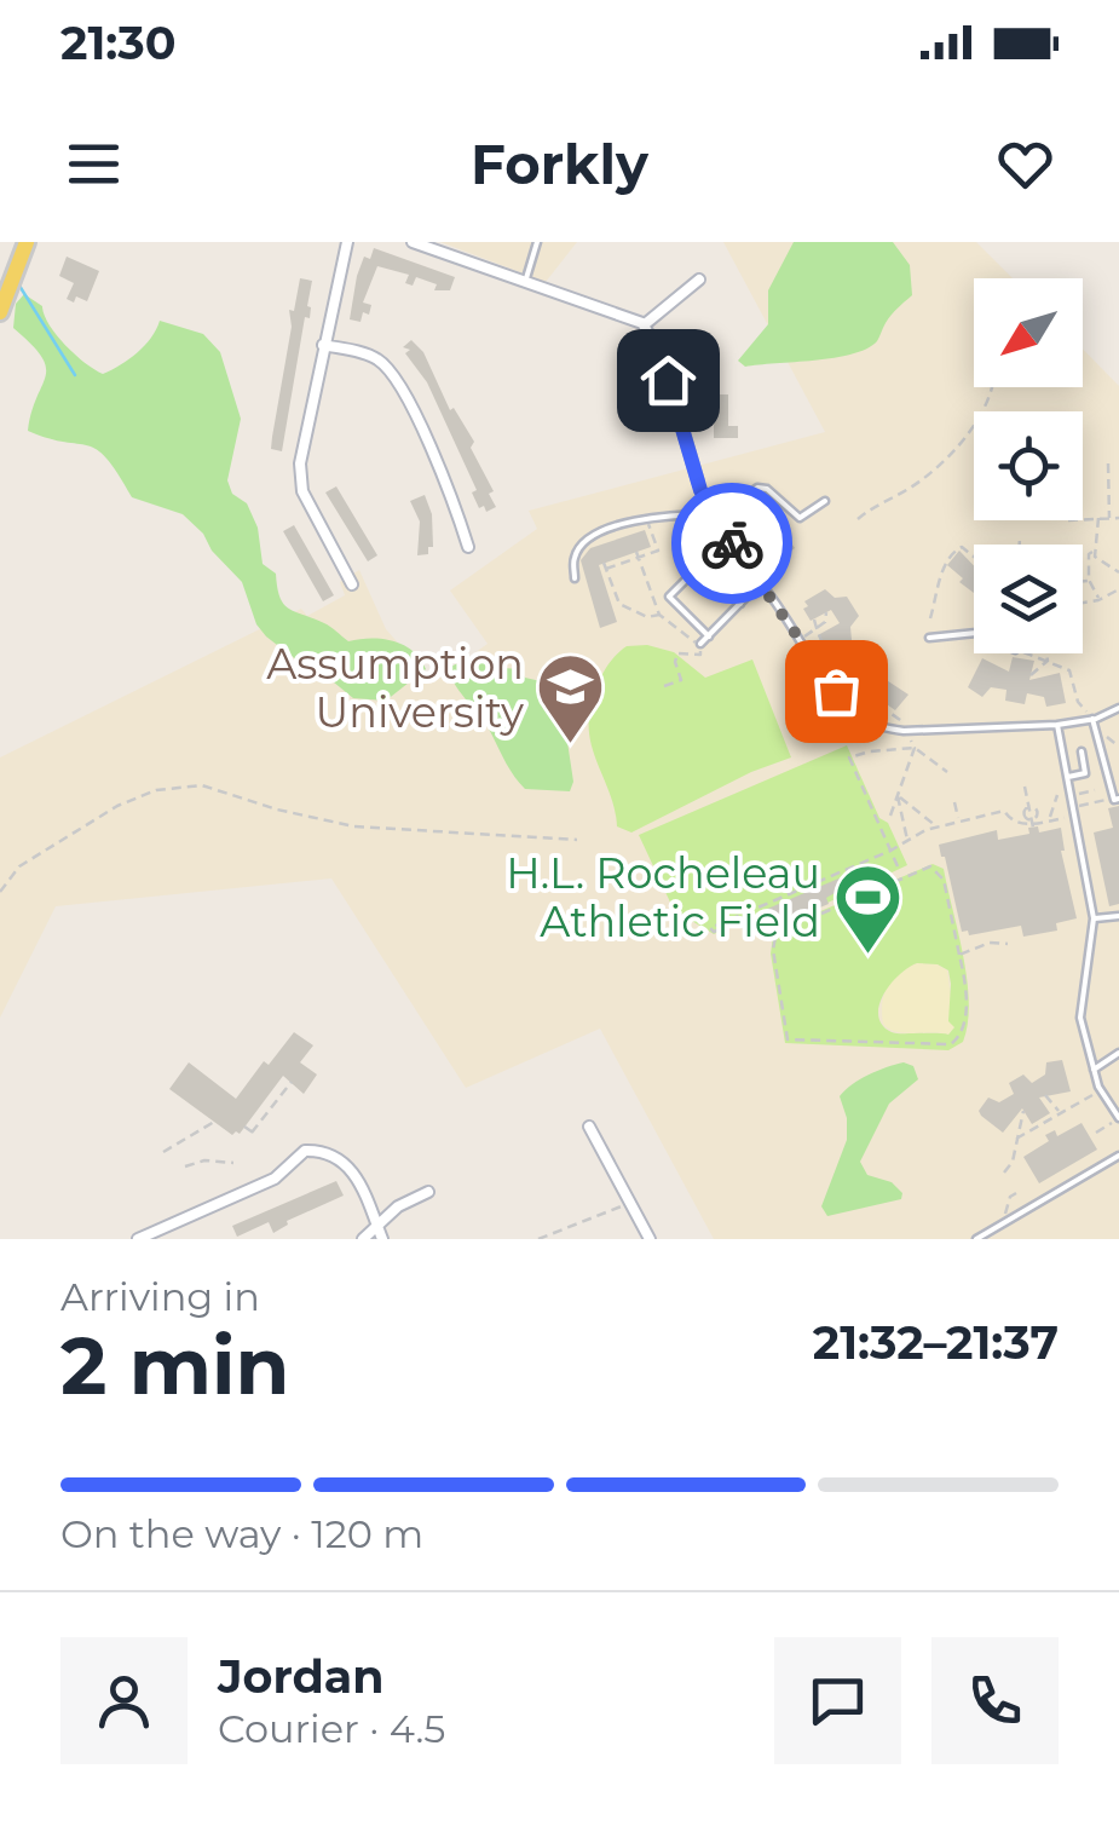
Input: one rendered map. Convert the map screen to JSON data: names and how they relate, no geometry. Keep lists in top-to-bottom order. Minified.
{"places":{"school or university":["Assumption University"],"sports":["H.L. Rocheleau Athletic Field"]},"north":"bottom left","page":{"status":"21:30","header":"Forkly","heading":["2 min","Arriving in","21:32–21:37"],"panel":["Jordan","Courier · 4.5"],"bar":"On the way · 120 m"}}
